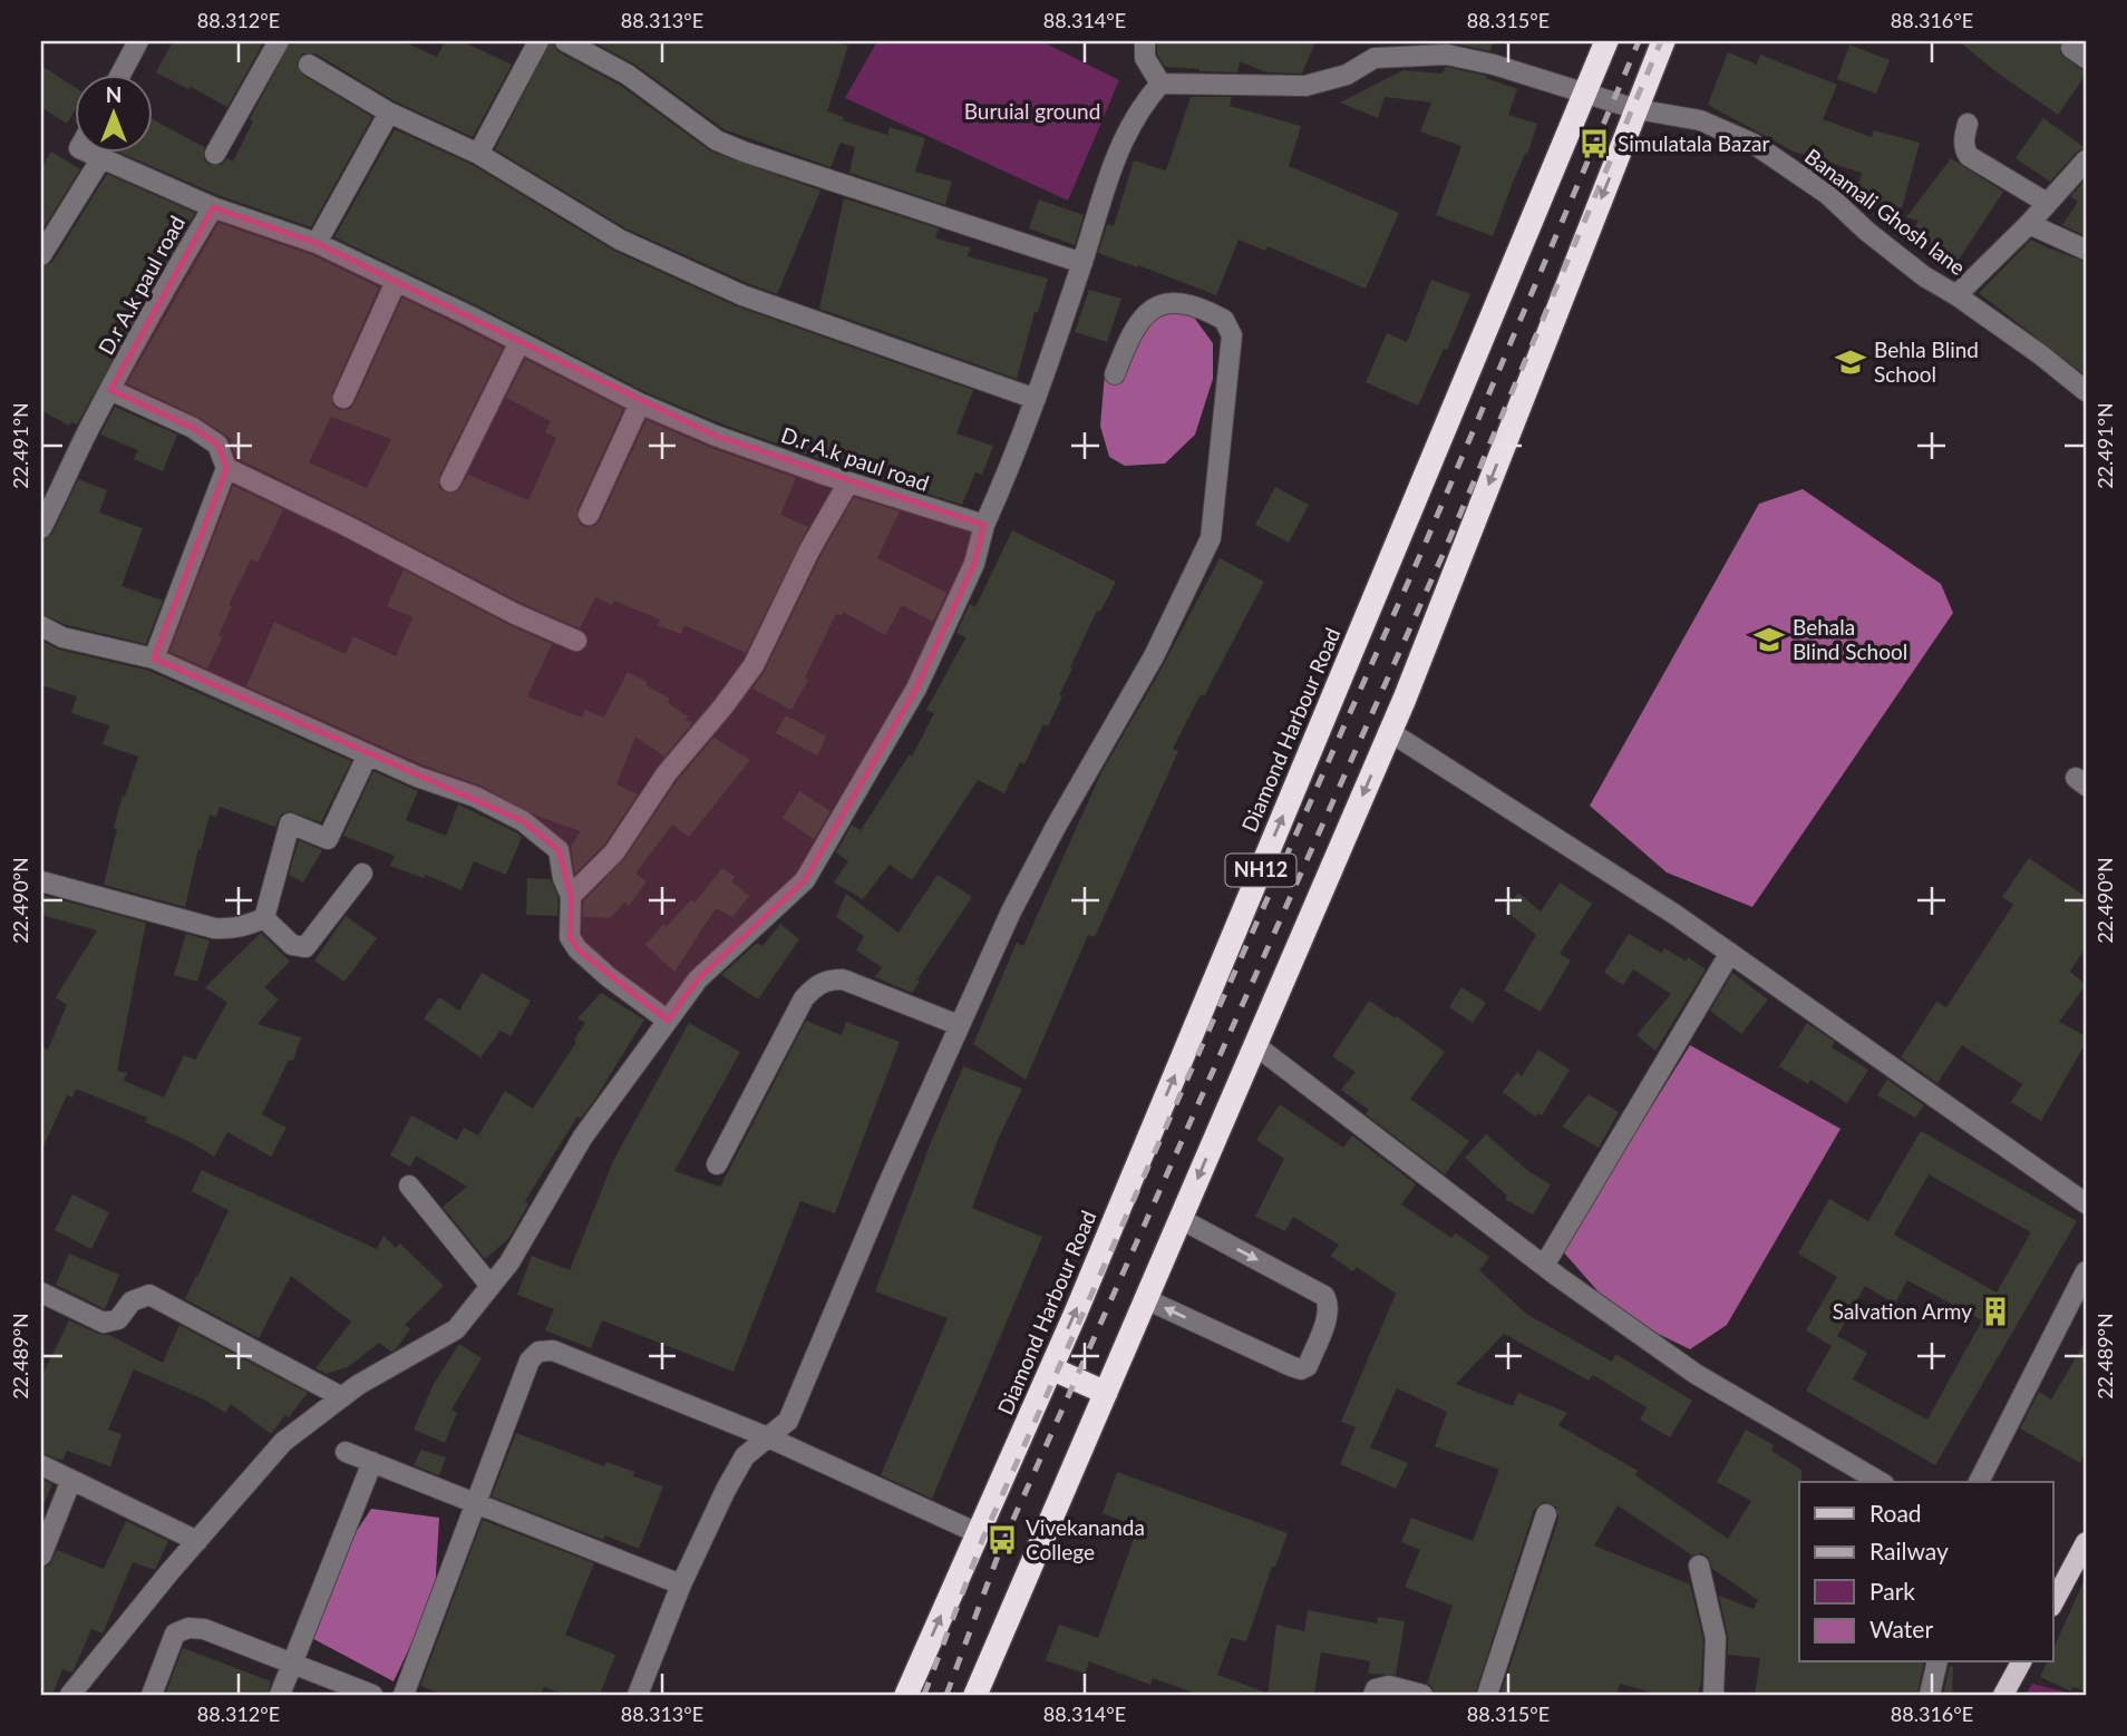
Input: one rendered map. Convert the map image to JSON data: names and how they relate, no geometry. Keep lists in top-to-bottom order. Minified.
{"streets":{"highway":["Diamond Harbour Road","NH12"],"street":["Banamali Ghosh lane","D.r A.k paul road"]},"crossings":[["Banamali Ghosh lane","Diamond Harbour Road"],["Banamali Ghosh lane","NH12"]],"parks":["Buruial ground"],"places":{"bus stop":["Simulatala Bazar","Vivekananda College"],"school or university":["Behla Blind School","Behala Blind School"],"building":["Salvation Army"]},"legend":["Road","Railway","Park","Water"],"north":"top","coordinates":["88.312°E","88.313°E","88.314°E","88.315°E","88.316°E","22.491°N","22.490°N","22.489°N"]}
